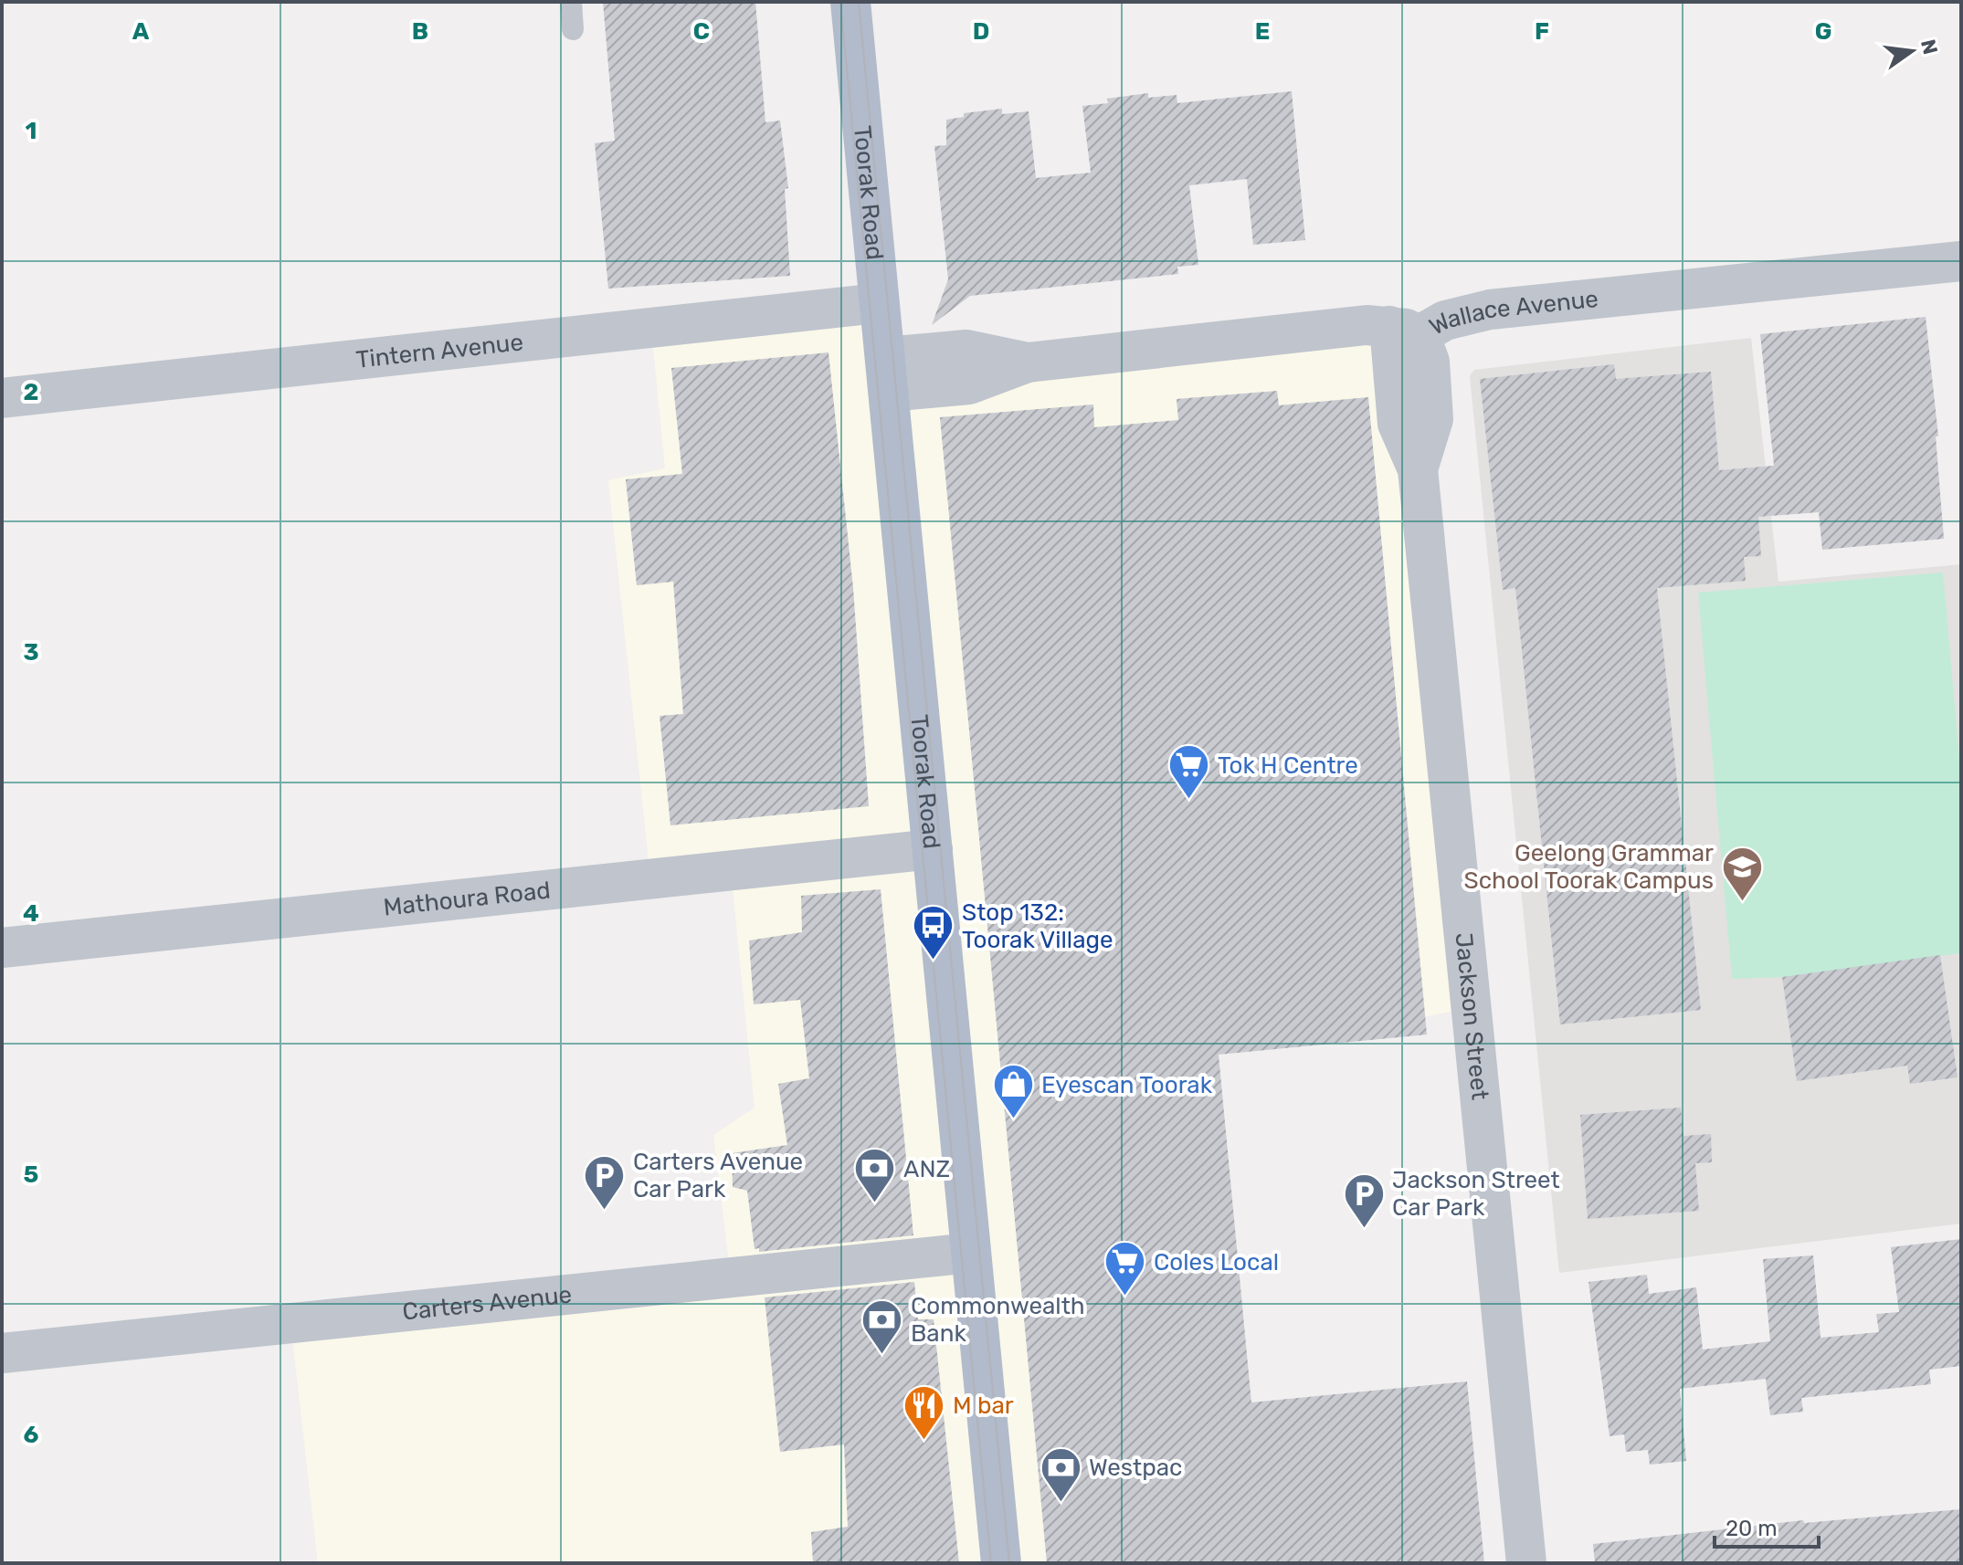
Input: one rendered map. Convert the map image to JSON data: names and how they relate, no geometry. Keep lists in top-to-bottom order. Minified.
{"streets":{"main road":["Toorak Road"],"street":["Wallace Avenue","Tintern Avenue","Mathoura Road","Jackson Street","Carters Avenue"]},"crossings":[["Toorak Road","Wallace Avenue"],["Toorak Road","Tintern Avenue"],["Toorak Road","Mathoura Road"],["Toorak Road","Carters Avenue"],["Wallace Avenue","Jackson Street"]],"places":{"supermarket":["Tok H Centre","Coles Local"],"school or university":["Geelong Grammar School Toorak Campus"],"bus stop":["Stop 132: Toorak Village"],"shop":["Eyescan Toorak"],"bank":["ANZ","Commonwealth Bank","Westpac"],"parking":["Carters Avenue Car Park","Jackson Street Car Park"],"restaurant":["M bar"]},"scale_bar":"20 m","north":"right","grid":{"columns":["A","B","C","D","E","F","G"],"rows":["1","2","3","4","5","6"]}}
